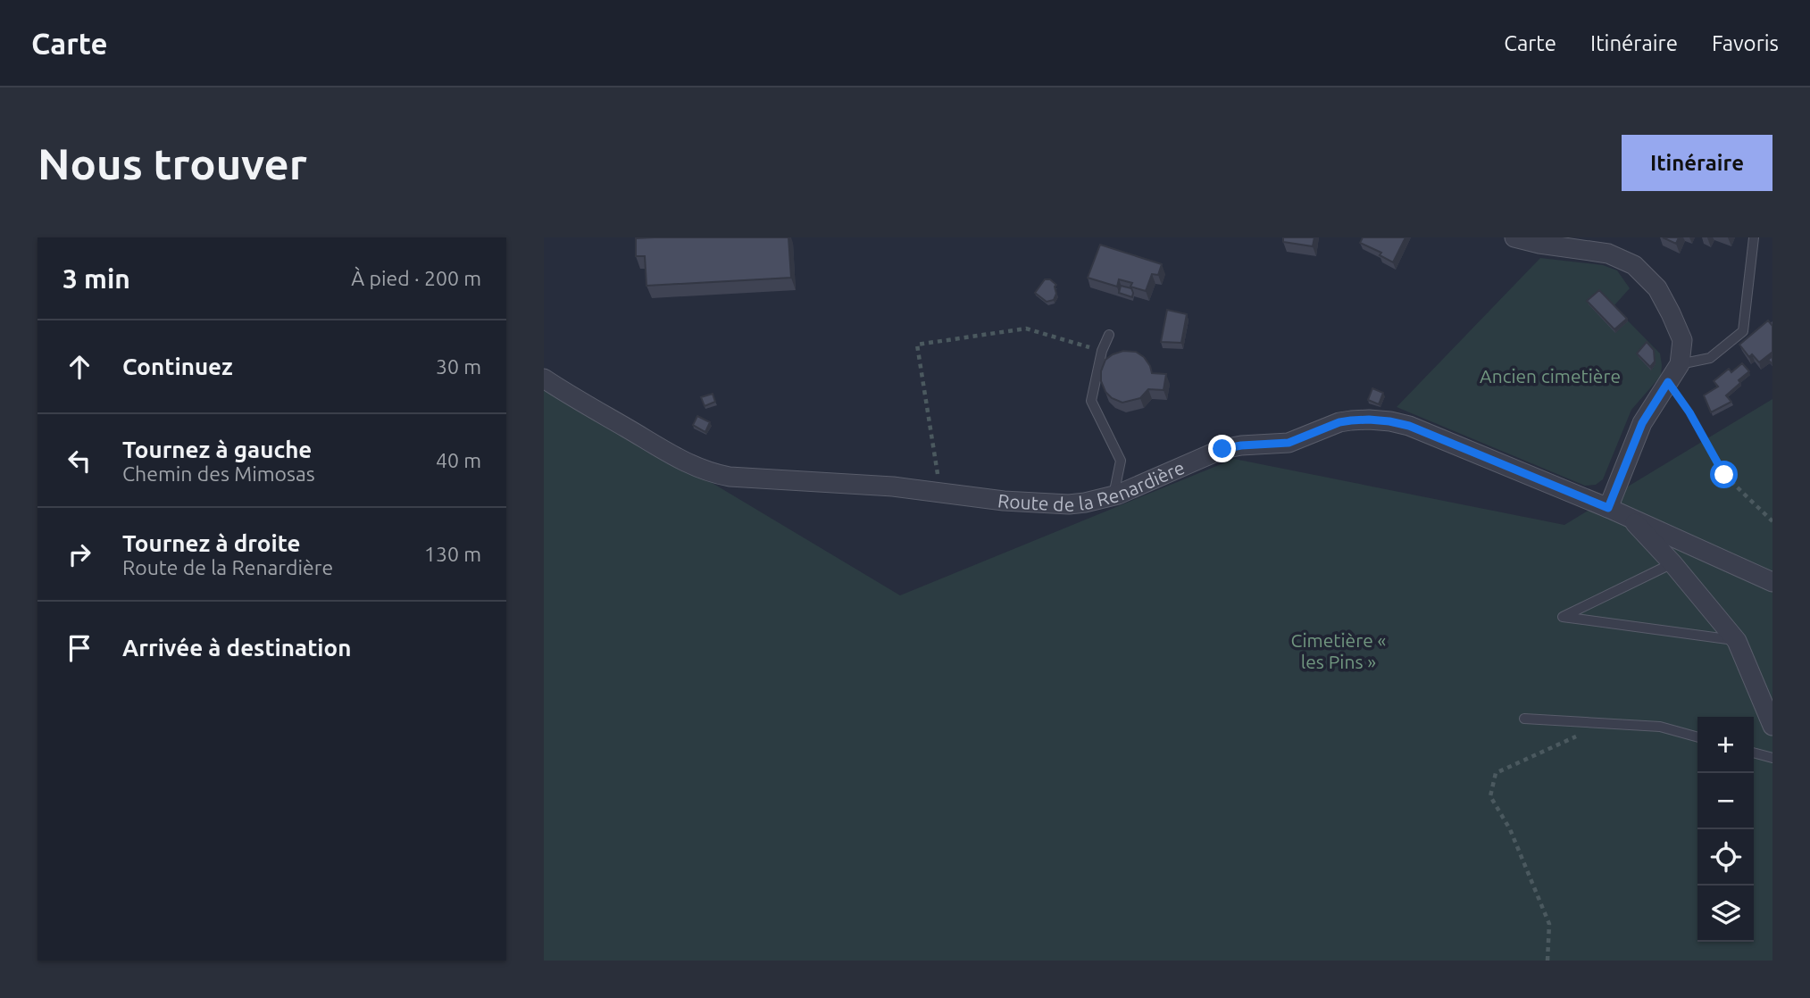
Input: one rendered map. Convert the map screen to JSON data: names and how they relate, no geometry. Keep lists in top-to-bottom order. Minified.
{"streets":{"street":["Route de la Renardière"]},"parks":["Ancien cimetière","Cimetière « les Pins »"],"page":{"header":"Carte","nav":["Carte","Itinéraire","Favoris"],"buttons":"Itinéraire","title":"Nous trouver","heading":["3 min","À pied · 200 m"],"list":[["Continuez","30 m"],["Tournez à gauche","Chemin des Mimosas","40 m"],["Tournez à droite","Route de la Renardière","130 m"],"Arrivée à destination"],"map_buttons":["+","−"]}}
